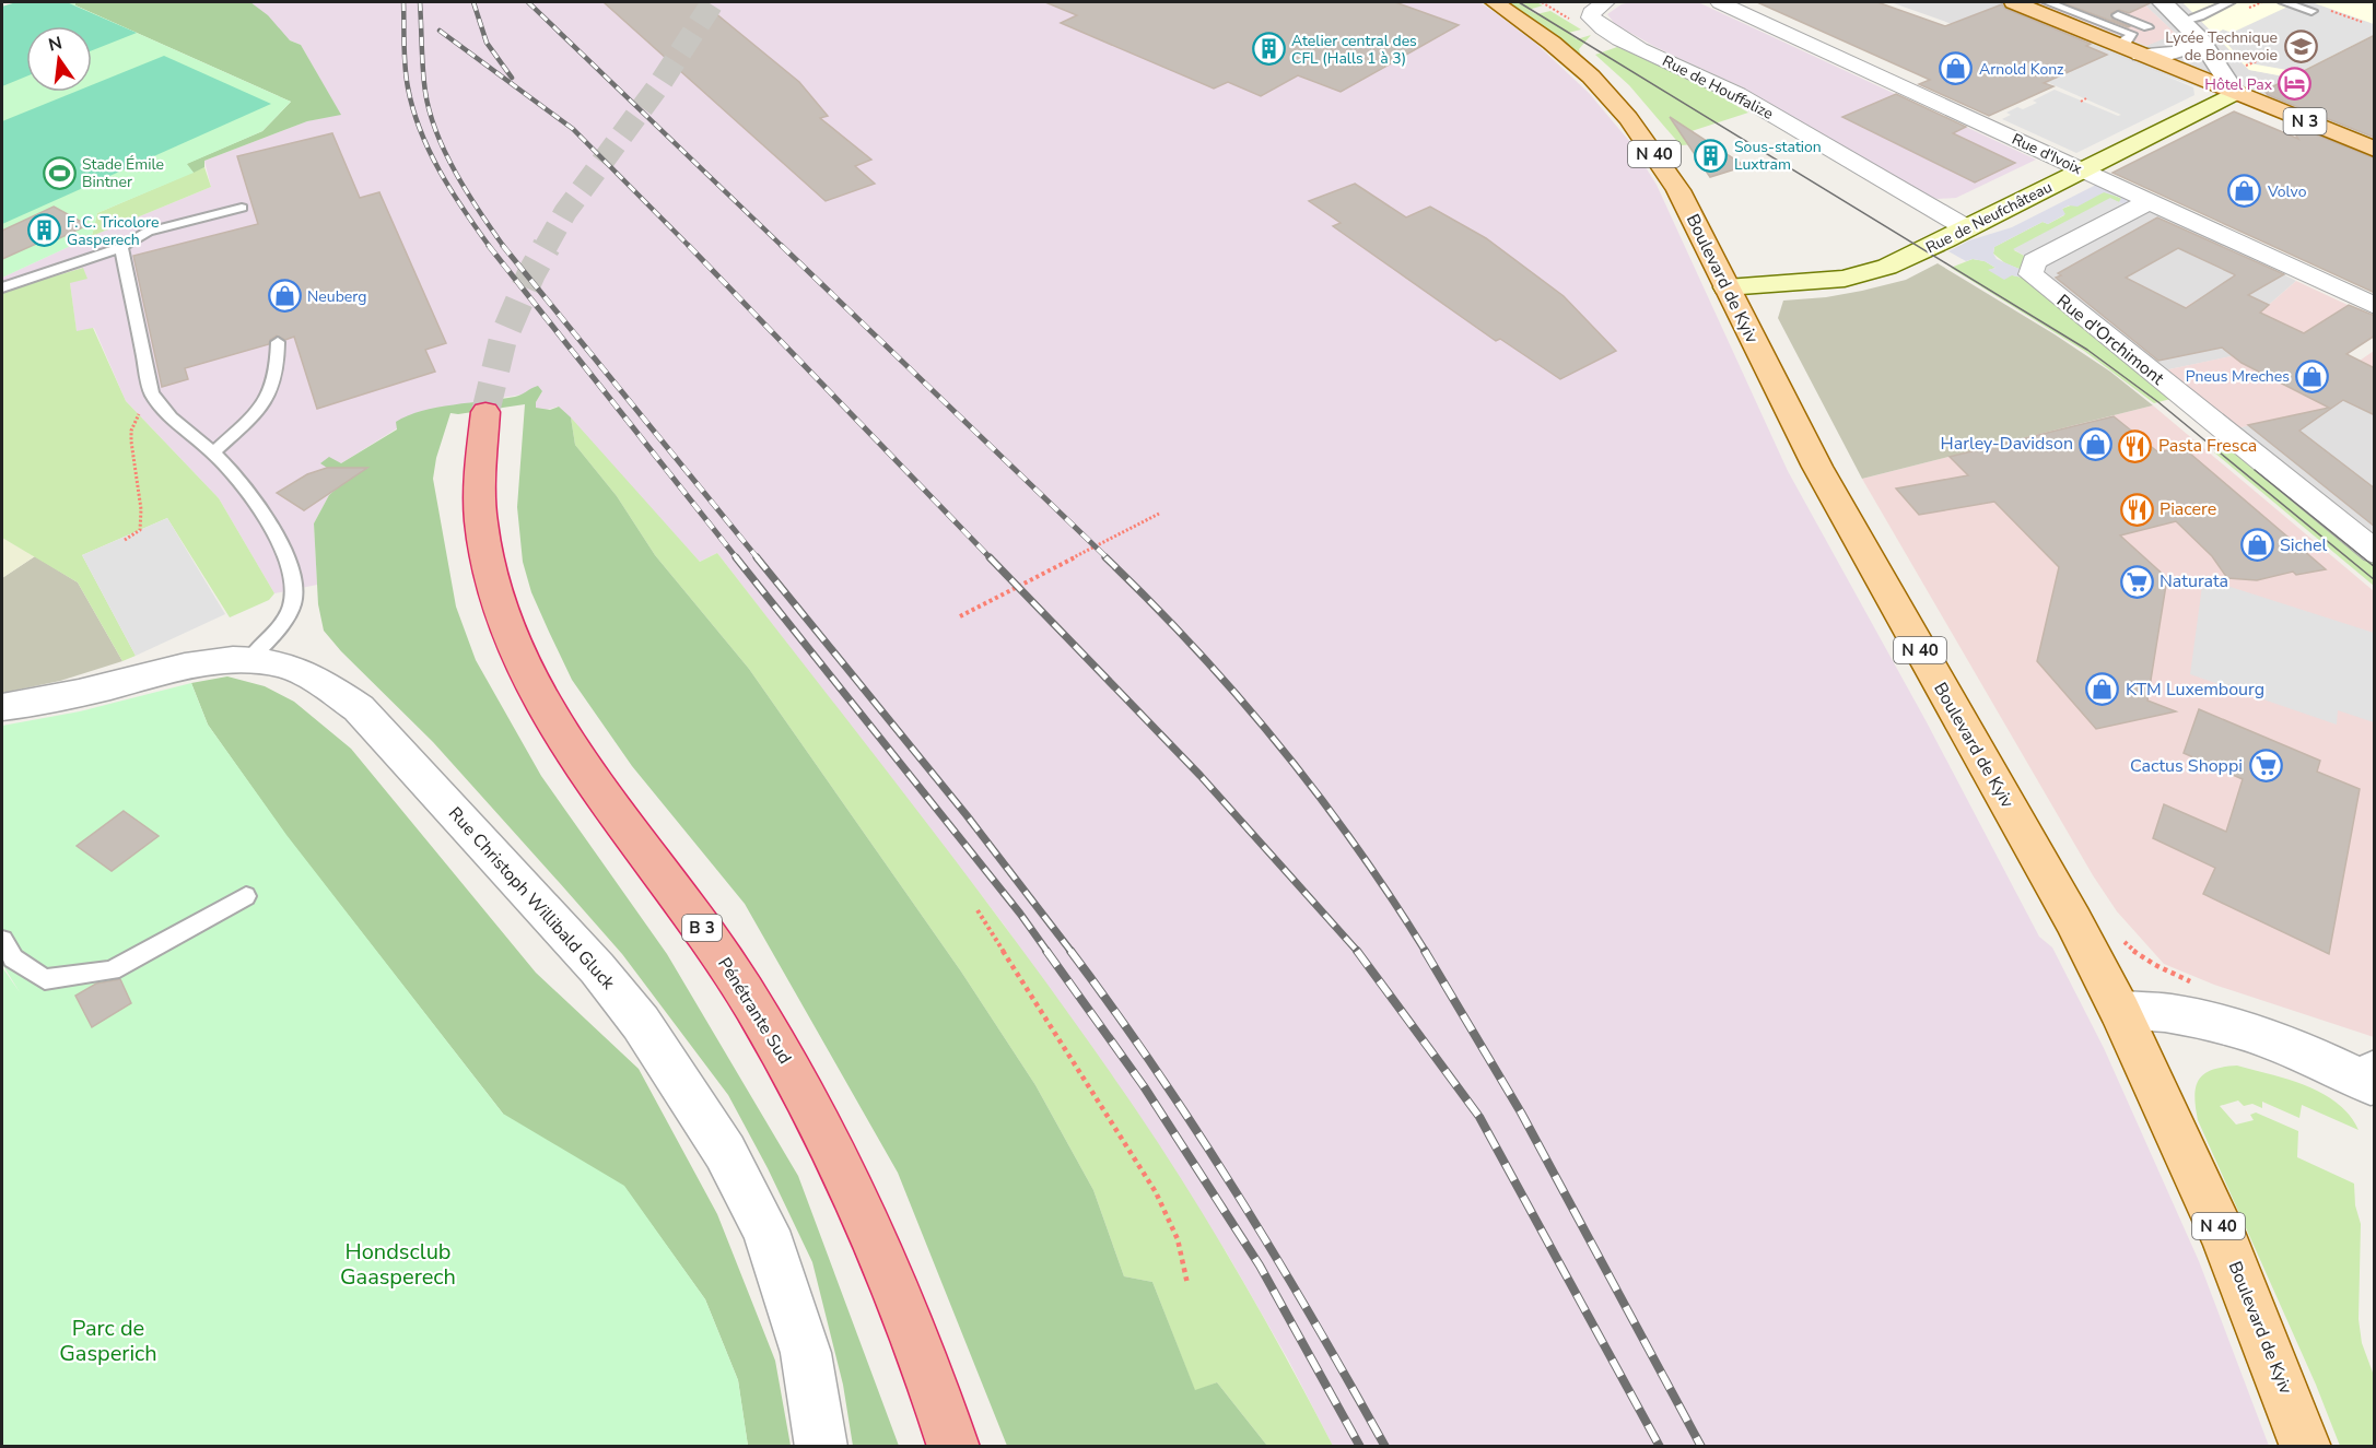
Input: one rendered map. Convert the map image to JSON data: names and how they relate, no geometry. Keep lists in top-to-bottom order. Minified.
{"streets":{"highway":["B 3","Pénétrante Sud"],"main road":["N 3","N 40","Rue de Neufchâteau","Boulevard de Kyiv"],"street":["Rue de Houffalize","Rue d'Ivoix","Rue d'Orchimont","Rue Christoph Willibald Gluck"]},"crossings":[["Rue de Houffalize","Rue de Neufchâteau"],["N 3","Rue de Neufchâteau"],["Rue d'Ivoix","Rue de Neufchâteau"],["Rue d'Ivoix","Rue d'Orchimont"],["Rue de Neufchâteau","Boulevard de Kyiv"]],"parks":["Hondsclub Gaasperech","Parc de Gasperich"],"places":{"school or university":["Lycée Technique de Bonnevoie"],"building":["Atelier central des CFL (Halls 1 à 3)","Sous-station Luxtram","F. C. Tricolore Gasperech"],"shop":["Arnold Konz","Volvo","Neuberg","Pneus Mreches","Harley-Davidson","Sichel","KTM Luxembourg"],"hotel":["Hôtel Pax"],"sports":["Stade Émile Bintner"],"restaurant":["Pasta Fresca","Piacere"],"supermarket":["Naturata","Cactus Shoppi"]},"north":"top"}
